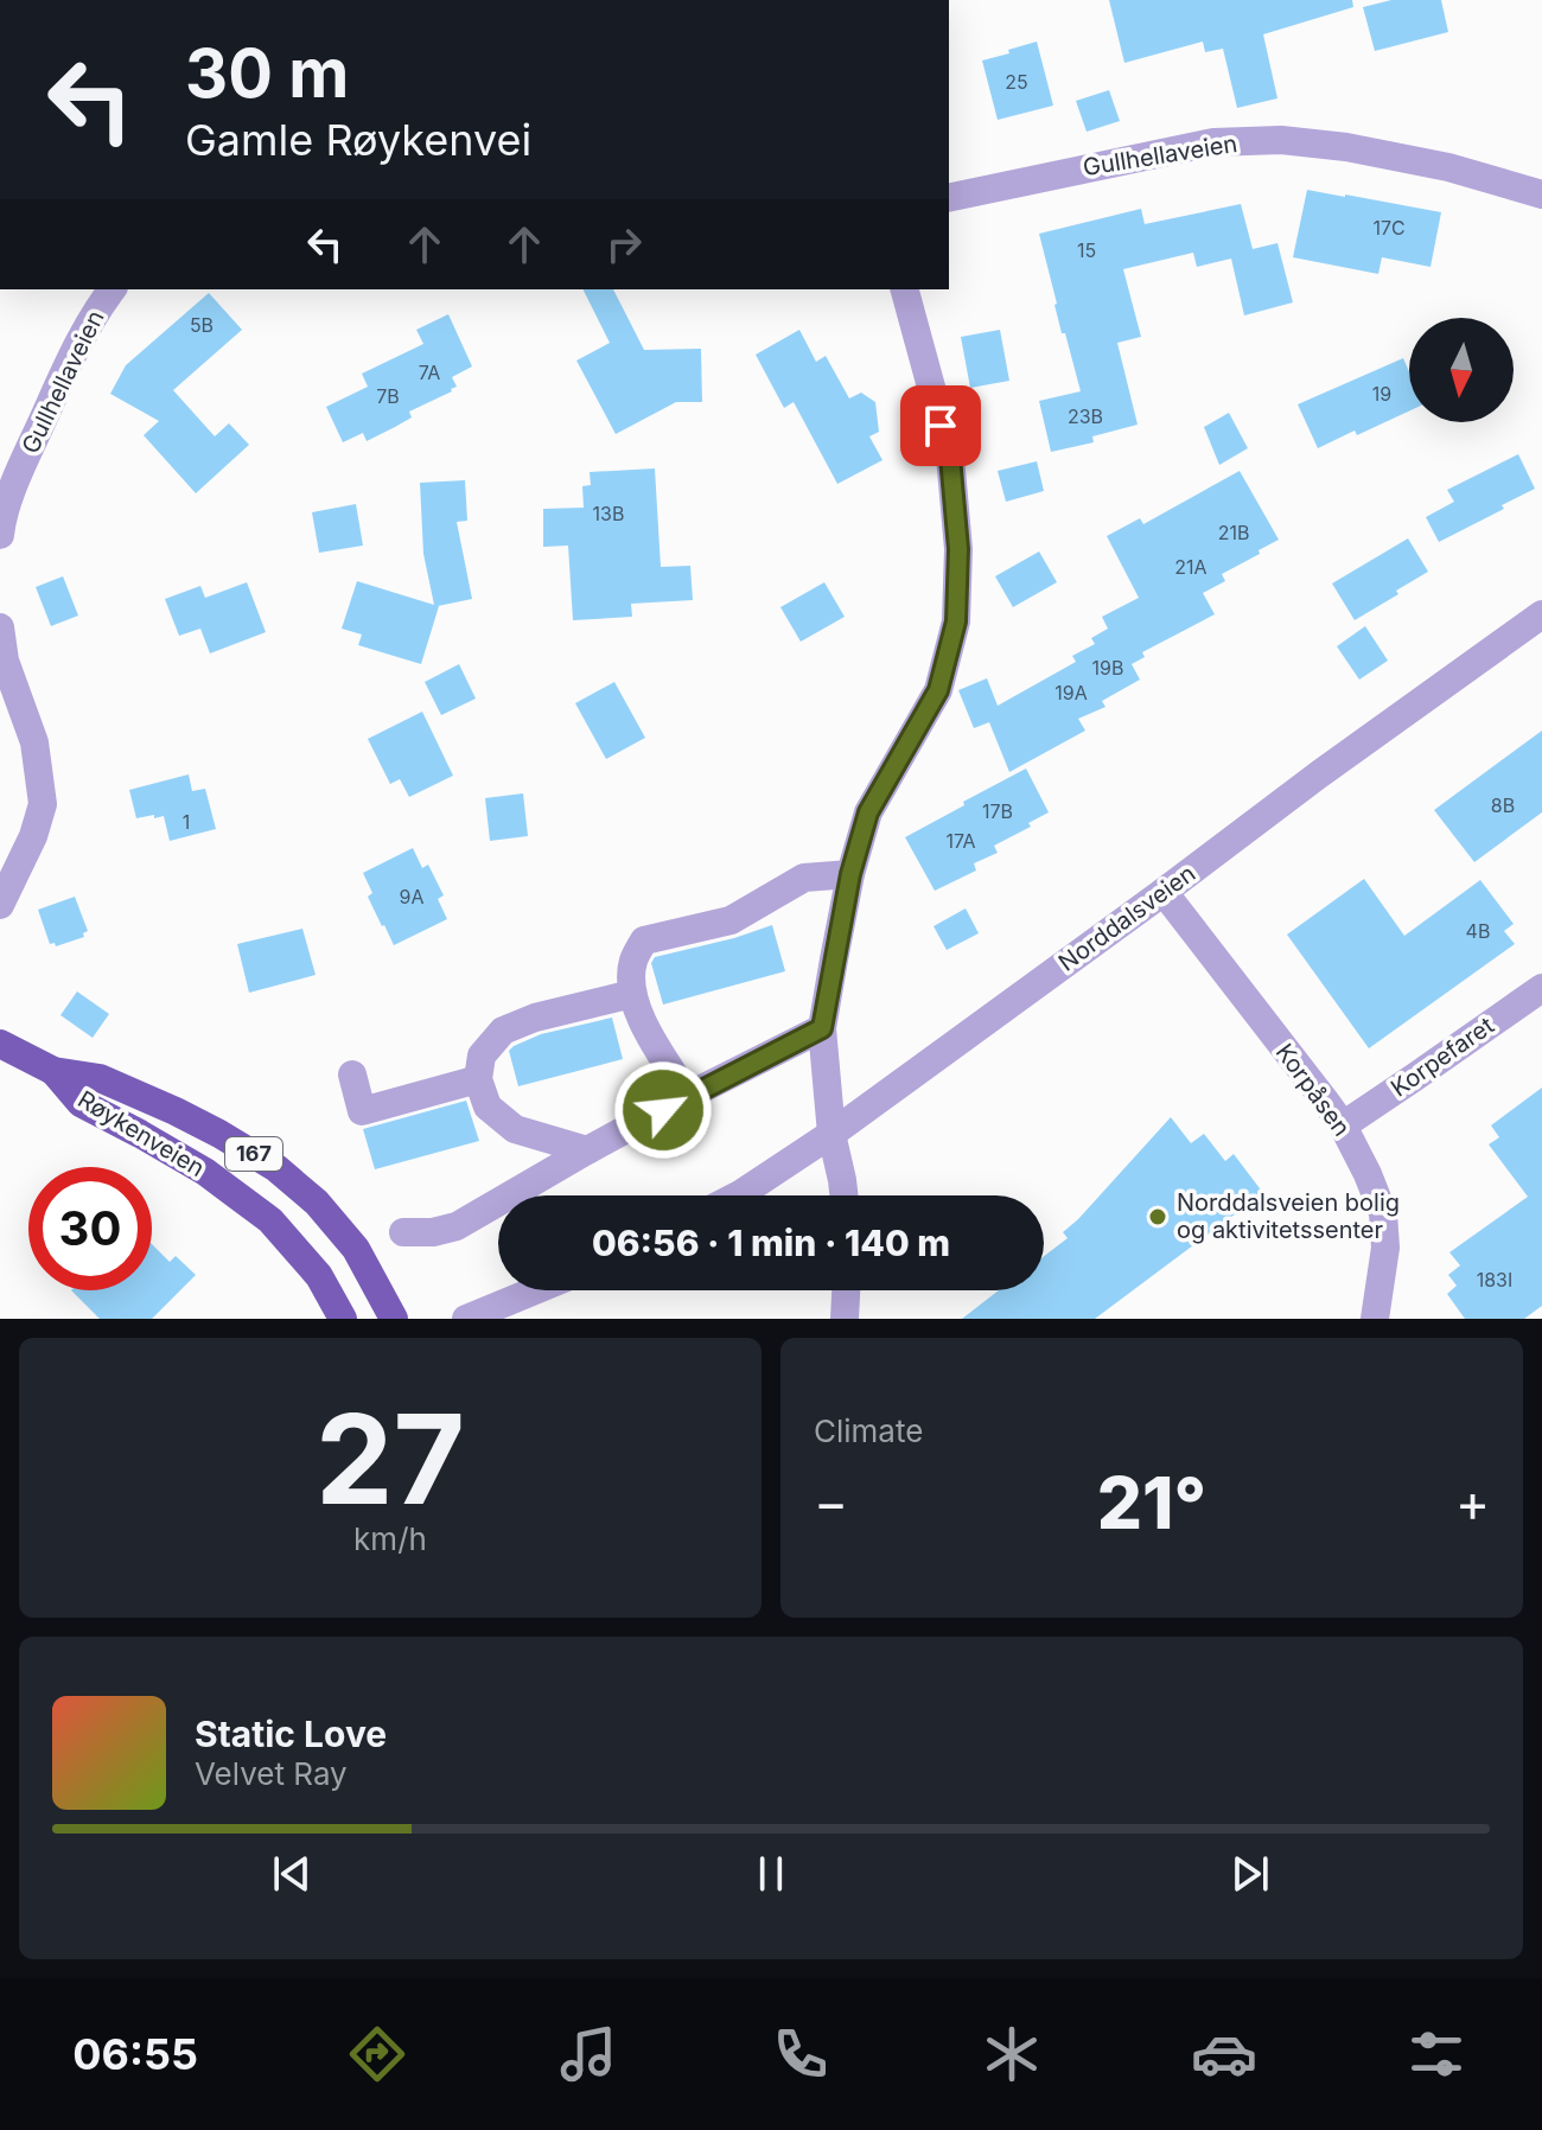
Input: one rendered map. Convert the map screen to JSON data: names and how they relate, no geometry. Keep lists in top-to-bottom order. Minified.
{"streets":{"main road":["Røykenveien","167"],"street":["Gullhellaveien","Norddalsveien","Korpefaret","Korpåsen"]},"crossings":[["Norddalsveien","Korpåsen"],["Korpefaret","Korpåsen"]],"places":["Norddalsveien bolig og aktivitetssenter"],"house_numbers":["25","17C","15","5B","7A","19","7B","23B","13B","21B","21A","19B","19A","8B","17B","1","17A","9A","4B","183I"],"north":"bottom","page":{"turn":["30 m","Gamle Røykenvei"],"limit":"30","trip":"06:56 · 1 min · 140 m","tile":[["27","km/h"],"Climate"],"heat":["−","21°","+"],"song":["Static Love","Velvet Ray"],"tabs":"06:55"}}
